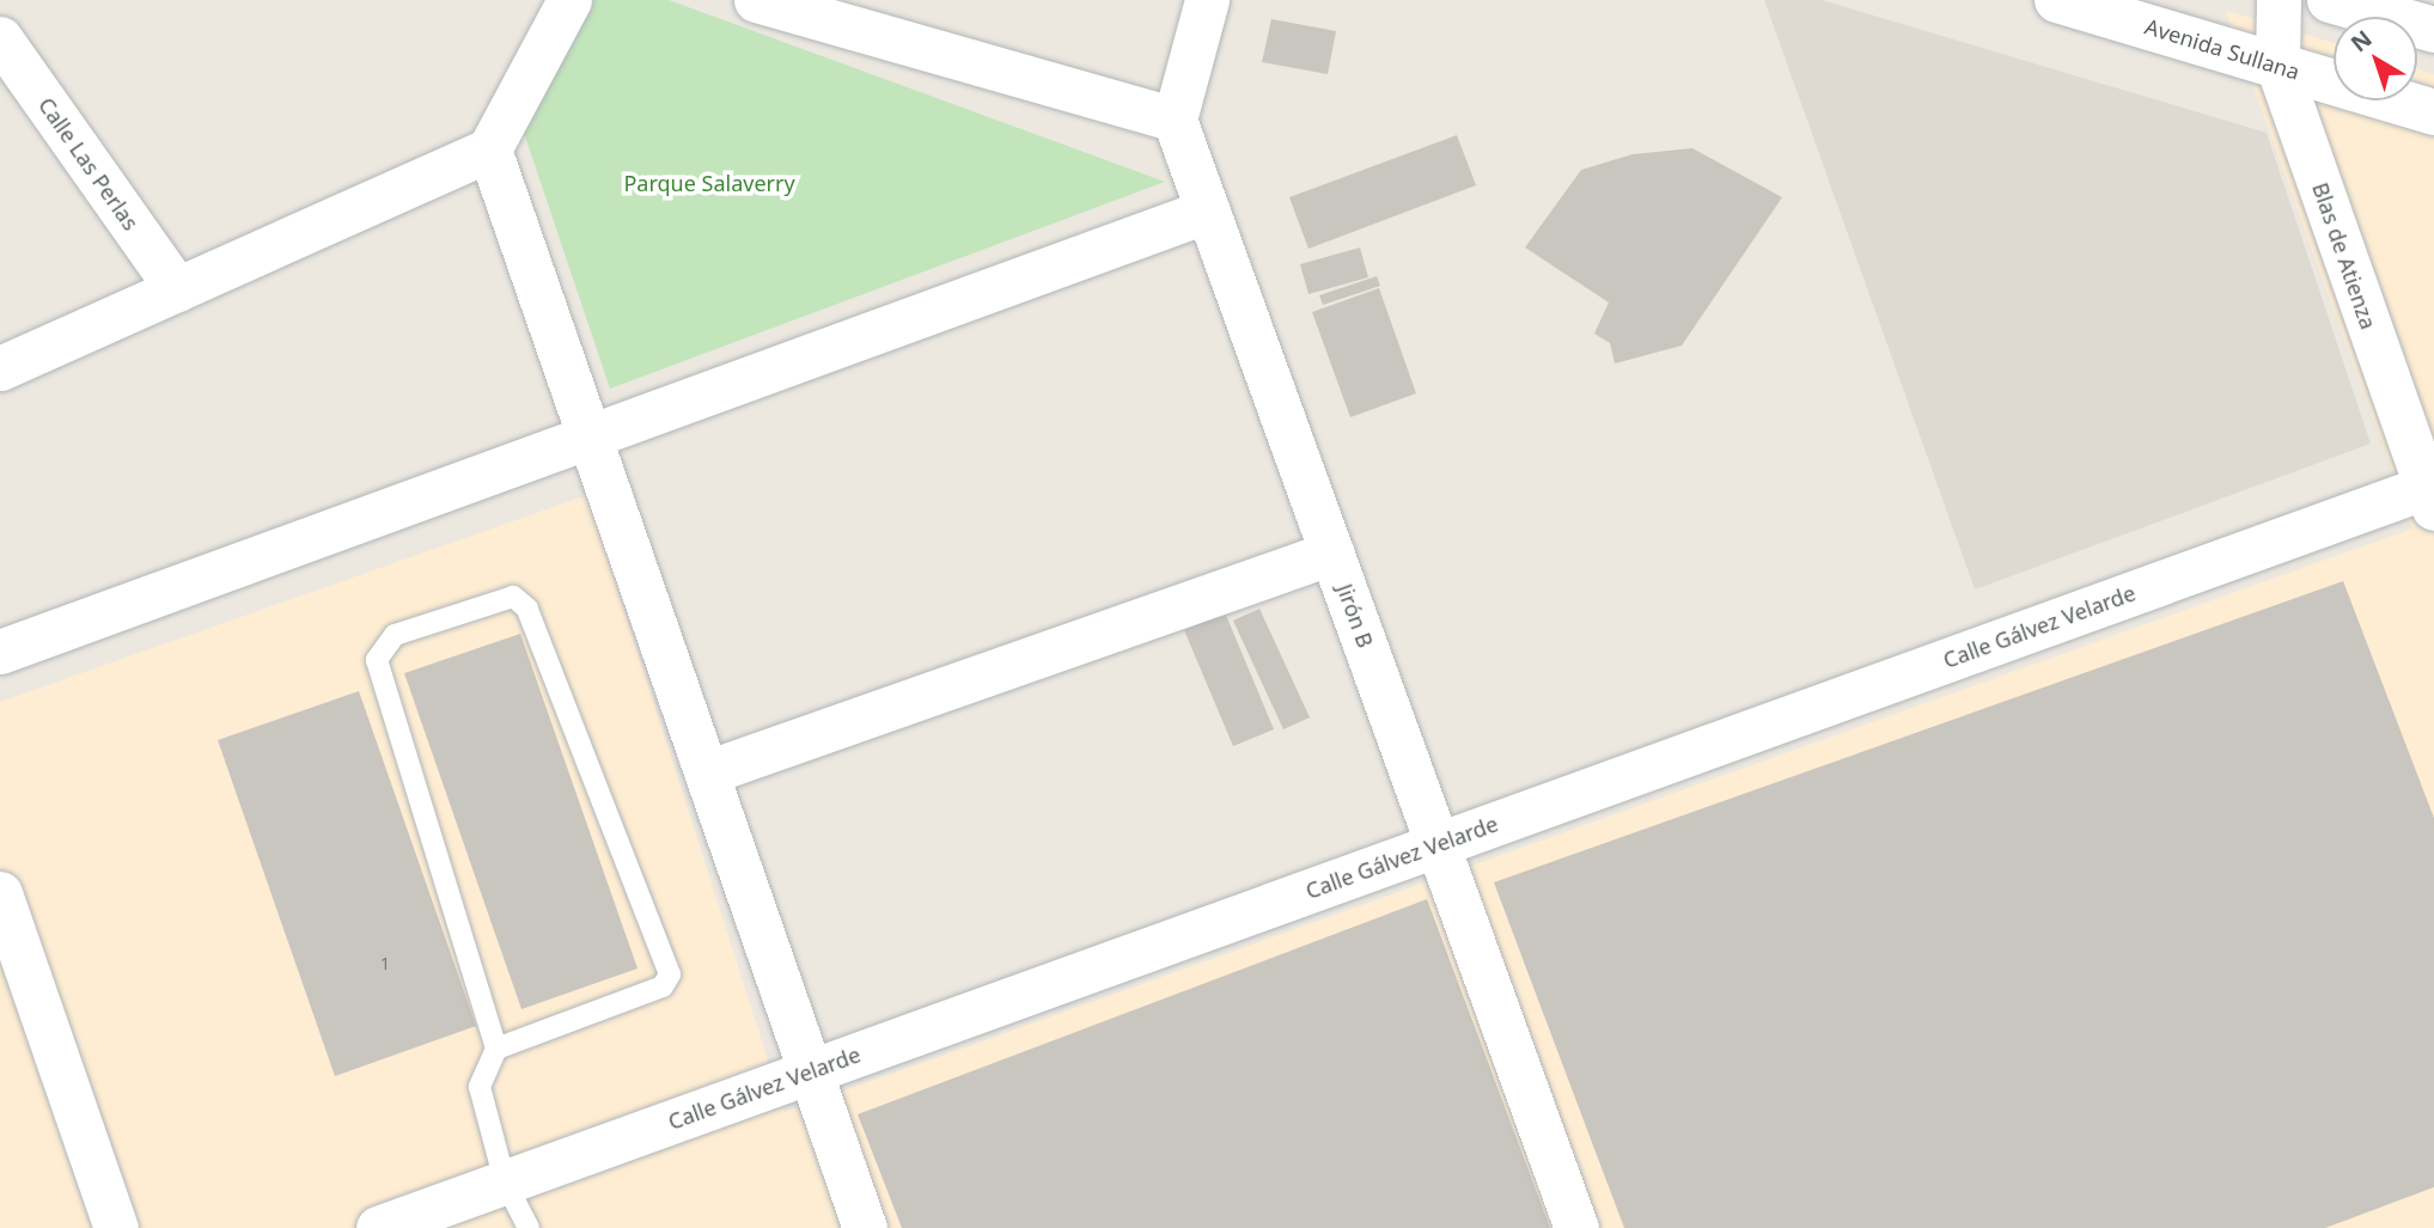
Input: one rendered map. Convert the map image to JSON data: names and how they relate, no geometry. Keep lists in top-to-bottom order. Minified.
{"streets":{"main road":["Avenida Sullana"],"street":["Calle Las Perlas","Blas de Atienza","Jirón B","Calle Gálvez Velarde"]},"crossings":[["Avenida Sullana","Blas de Atienza"],["Blas de Atienza","Calle Gálvez Velarde"],["Jirón B","Calle Gálvez Velarde"]],"parks":["Parque Salaverry"],"house_numbers":["1"],"north":"top left"}
